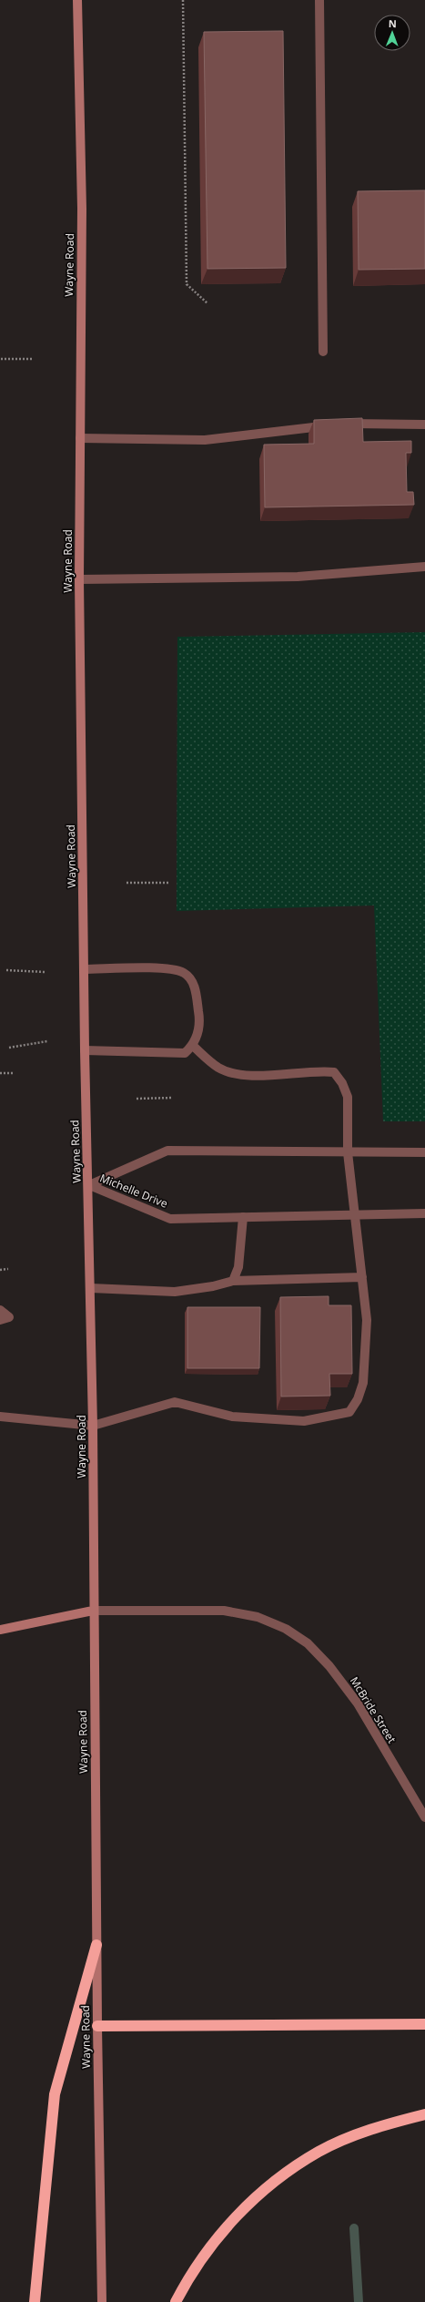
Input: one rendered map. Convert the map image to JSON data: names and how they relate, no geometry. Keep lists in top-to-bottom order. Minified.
{"streets":{"main road":["Wayne Road"],"street":["Michelle Drive","McBride Street"]},"crossings":[["Wayne Road","Michelle Drive"],["Wayne Road","McBride Street"]],"north":"top"}
